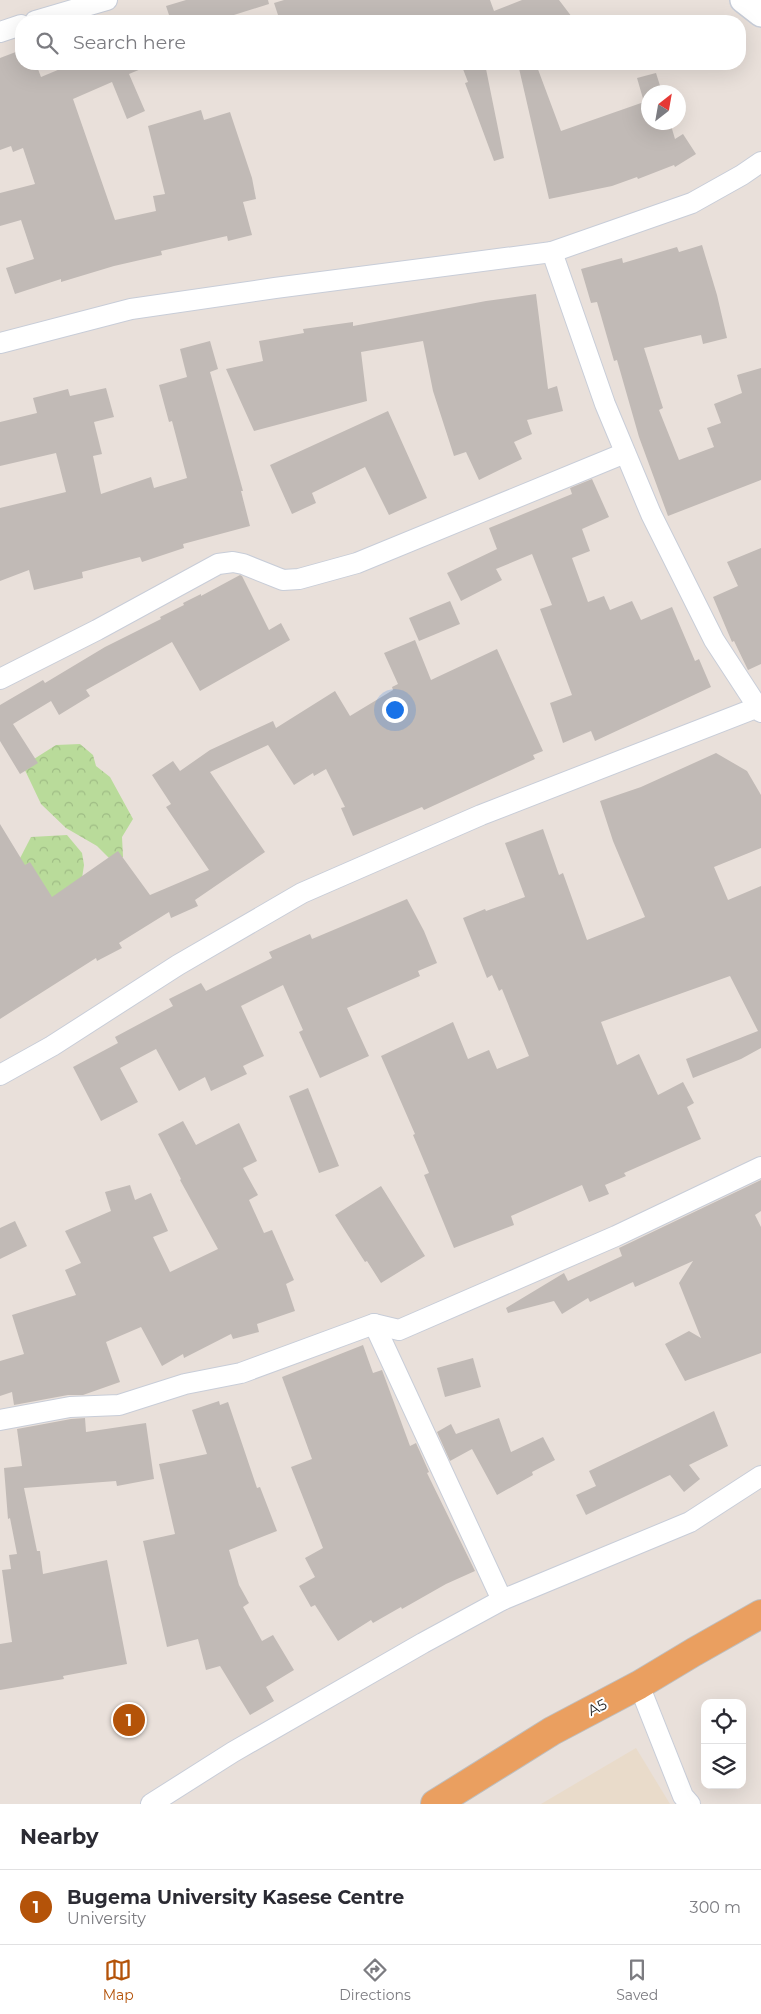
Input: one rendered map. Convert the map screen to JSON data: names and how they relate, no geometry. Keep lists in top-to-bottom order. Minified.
{"streets":{"highway":["A5"]},"north":"top right","page":{"search":"Search here","pins":"1","heading":"Nearby","list":[{"mark":"1","name":"Bugema University Kasese Centre","note":"University","value":"300 m"}],"nav":["Map","Directions","Saved"]}}
